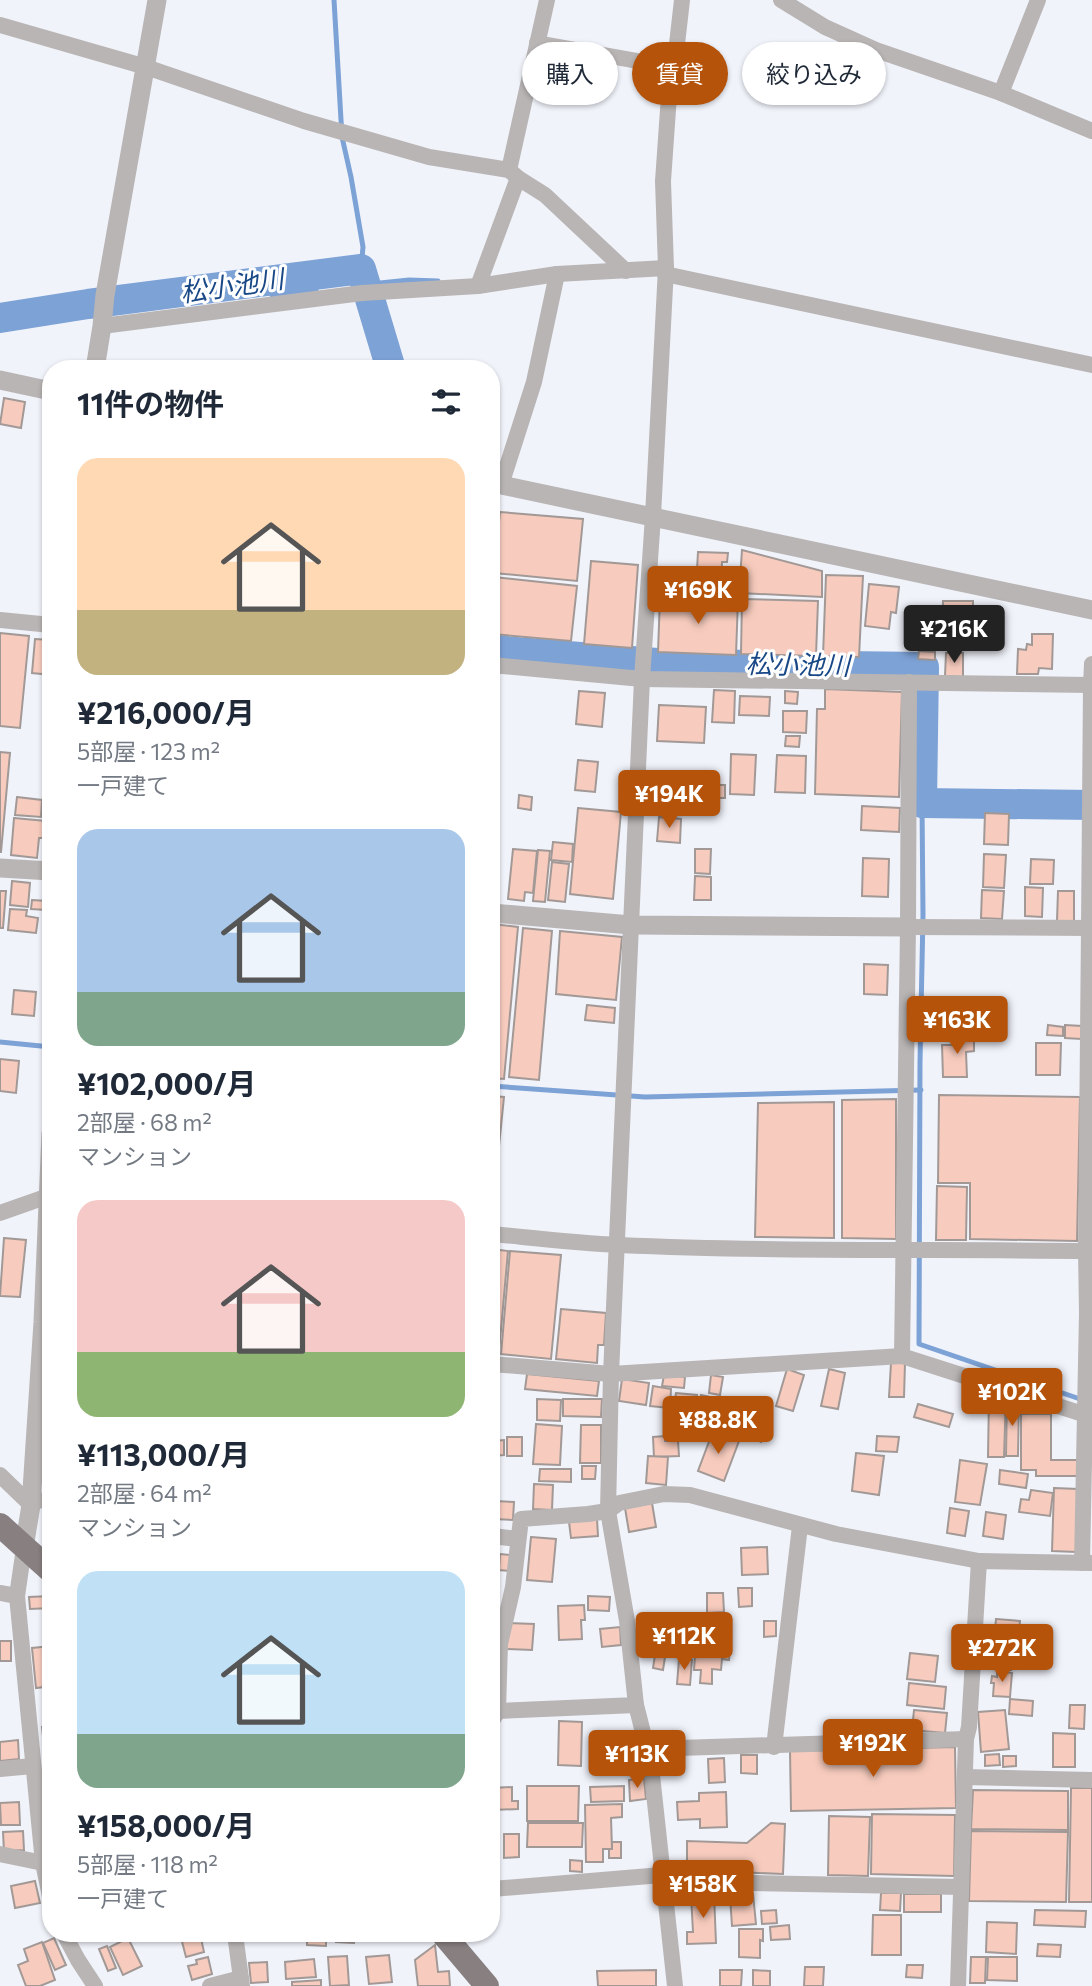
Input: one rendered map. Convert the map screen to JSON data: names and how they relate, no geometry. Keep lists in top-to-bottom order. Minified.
{"water":["松小池川"],"page":{"chip":["購入","賃貸","絞り込み"],"heading":"11件の物件","list":[{"name":"¥216,000/月","note":"5部屋 · 123 m² · 一戸建て"},{"name":"¥102,000/月","note":"2部屋 · 68 m² · マンション"},{"name":"¥113,000/月","note":"2部屋 · 64 m² · マンション"},{"name":"¥158,000/月","note":"5部屋 · 118 m² · 一戸建て"}],"price":["¥169K","¥216K","¥194K","¥163K","¥102K","¥88.8K","¥112K","¥272K","¥192K","¥113K","¥158K"]}}
